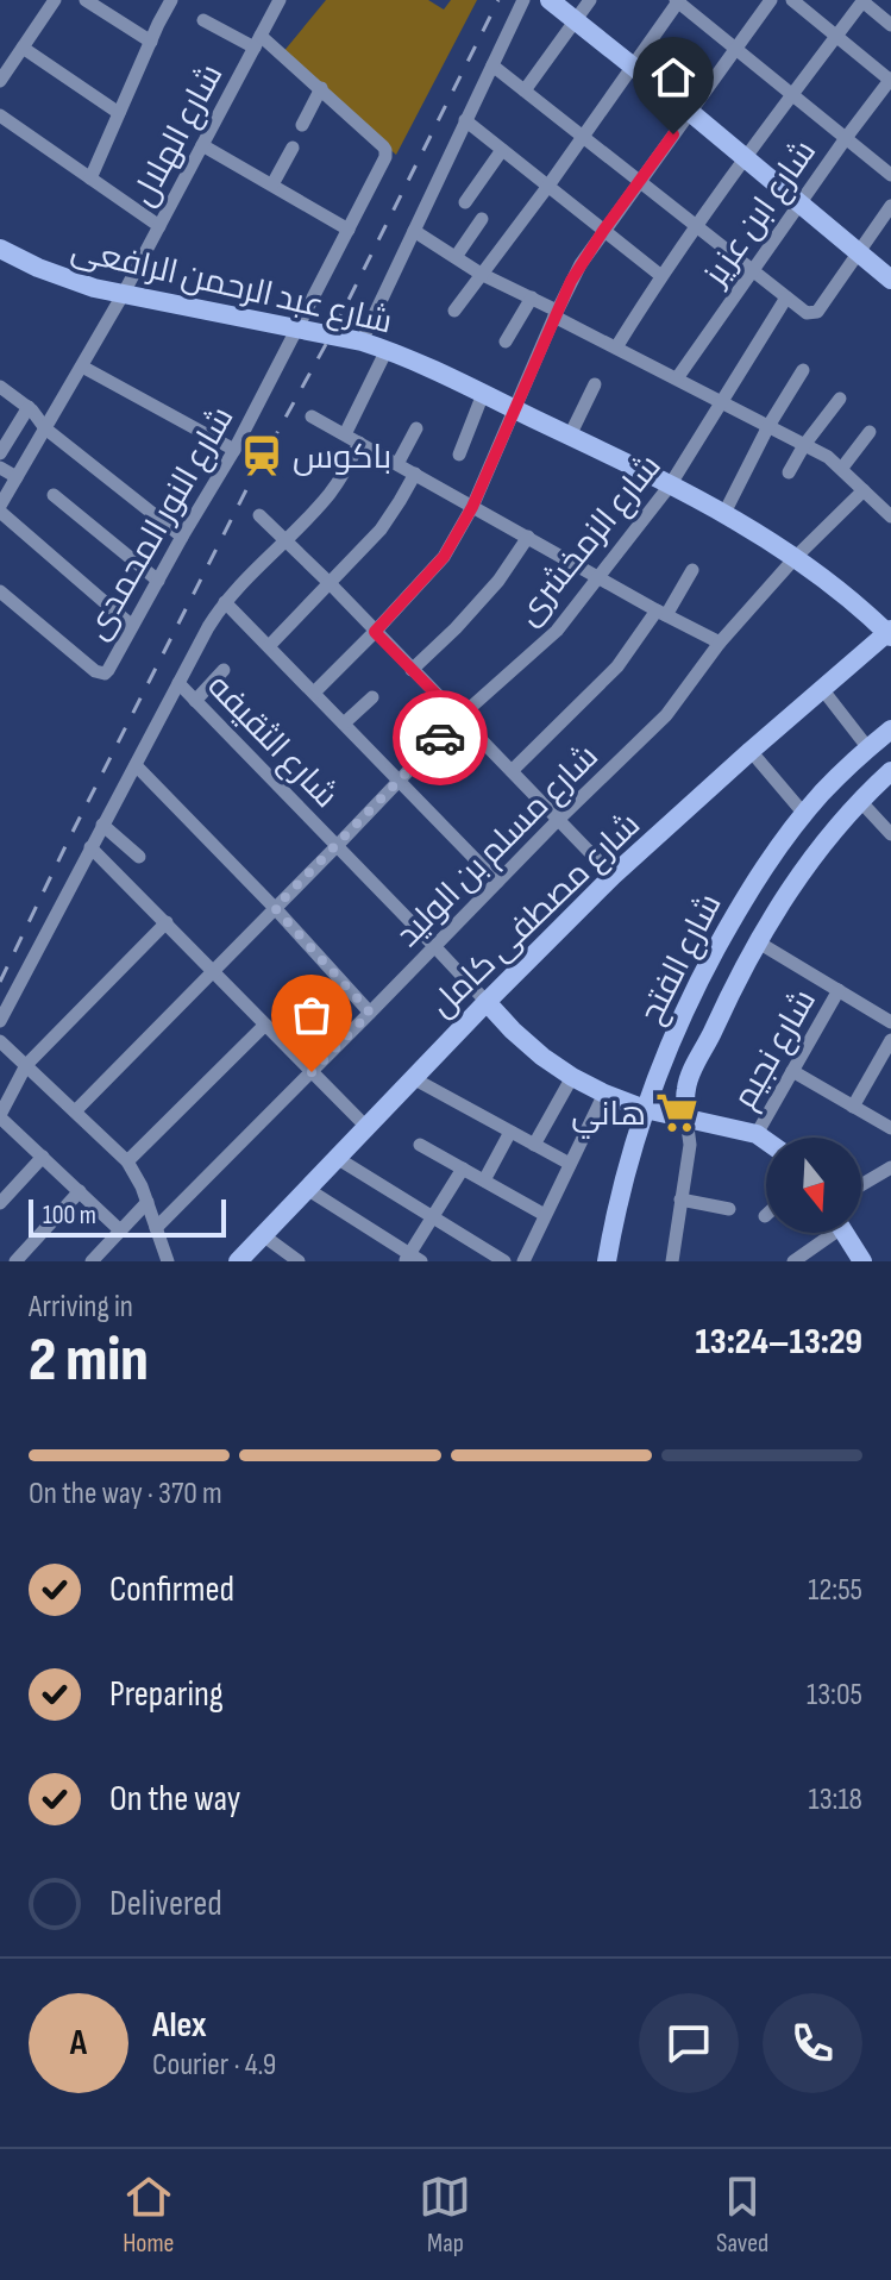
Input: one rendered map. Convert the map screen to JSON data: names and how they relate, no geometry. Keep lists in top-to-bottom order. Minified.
{"streets":{"street":["شارع الهلال","شارع ابن عزيز","شارع عبد الرحمن الرافعى","شارع النور المحمدى","شارع الزمخشرى","شارع الثقيفه","شارع مسلم بن الوليد","شارع مصطفى كامل","شارع الفتح","شارع نجيم"]},"crossings":[["شارع الهلال","شارع عبد الرحمن الرافعى"],["شارع عبد الرحمن الرافعى","شارع النور المحمدى"],["شارع عبد الرحمن الرافعى","شارع الزمخشرى"],["شارع عبد الرحمن الرافعى","شارع مسلم بن الوليد"],["شارع عبد الرحمن الرافعى","شارع مصطفى كامل"],["شارع الزمخشرى","شارع الثقيفه"],["شارع الثقيفه","شارع مسلم بن الوليد"],["شارع الثقيفه","شارع مصطفى كامل"]],"places":{"station":["باكوس"],"supermarket":["هاني"]},"scale_bar":"100 m","north":"bottom","page":{"scale":"100 m","heading":["2 min","Arriving in","13:24–13:29"],"panel":["Alex","Courier · 4.9"],"bar":"On the way · 370 m","list":[["Confirmed","12:55"],["Preparing","13:05"],["On the way","13:18"],"Delivered"],"round":"A","tabs":["Home","Map","Saved"]}}
